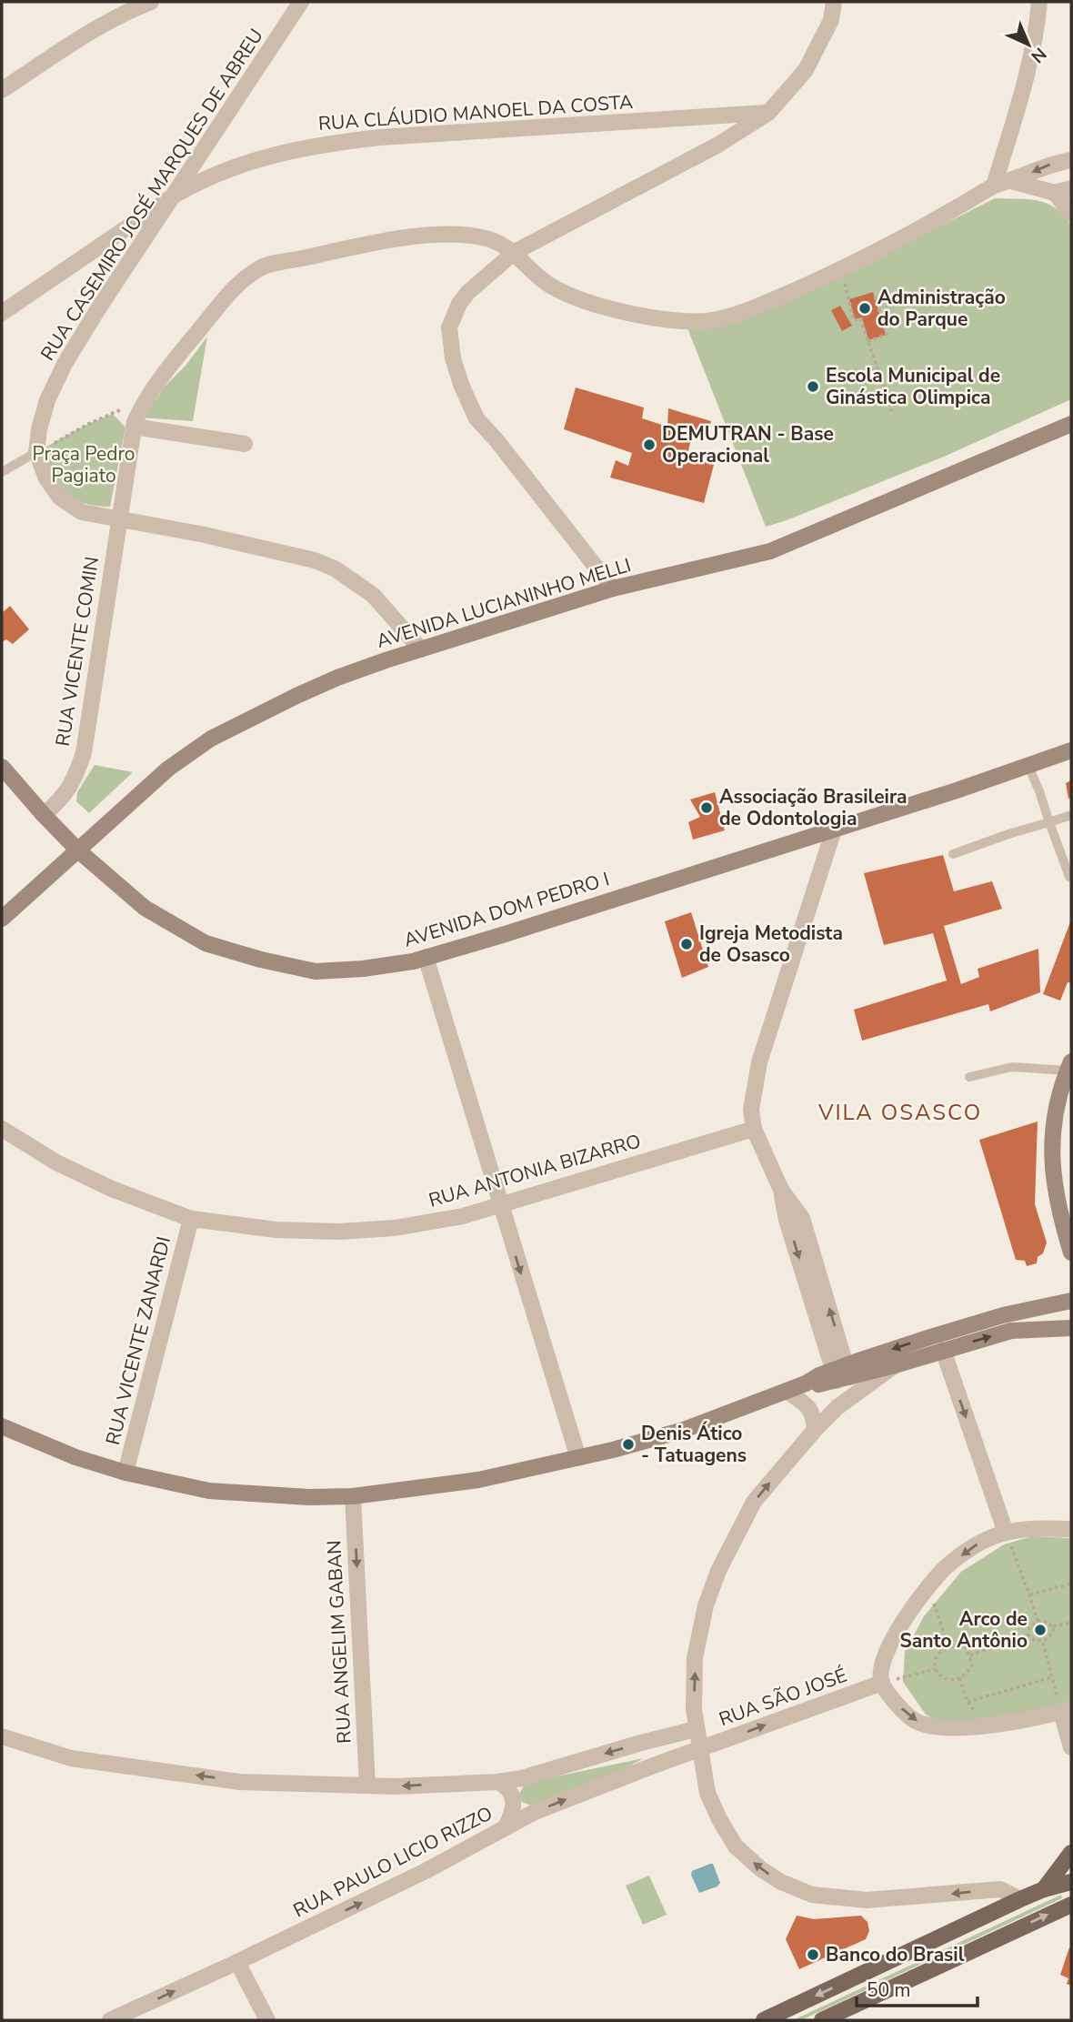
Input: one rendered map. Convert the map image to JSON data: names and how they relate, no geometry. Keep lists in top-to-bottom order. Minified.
{"streets":{"street":["RUA CLÁUDIO MANOEL DA COSTA","RUA CASEMIRO JOSÉ MARQUES DE ABREU","AVENIDA LUCIANINHO MELLI","RUA VICENTE COMIN","AVENIDA DOM PEDRO I","RUA ANTONIA BIZARRO","RUA VICENTE ZANARDI","RUA ANGELIM GABAN","RUA SÃO JOSÉ","RUA PAULO LICIO RIZZO"]},"crossings":[["RUA CLÁUDIO MANOEL DA COSTA","RUA CASEMIRO JOSÉ MARQUES DE ABREU"],["AVENIDA LUCIANINHO MELLI","AVENIDA DOM PEDRO I"],["RUA VICENTE COMIN","AVENIDA DOM PEDRO I"],["RUA ANTONIA BIZARRO","RUA VICENTE ZANARDI"],["RUA SÃO JOSÉ","RUA PAULO LICIO RIZZO"]],"one_way":["RUA ANGELIM GABAN","RUA SÃO JOSÉ"],"districts":["VILA OSASCO"],"parks":["Praça Pedro Pagiato"],"places":["Administração do Parque","Escola Municipal de Ginástica Olimpica","DEMUTRAN - Base Operacional","Associação Brasileira de Odontologia","Igreja Metodista de Osasco","Denis Ático - Tatuagens","Arco de Santo Antônio","Banco do Brasil"],"scale_bar":"50 m","north":"bottom right"}
